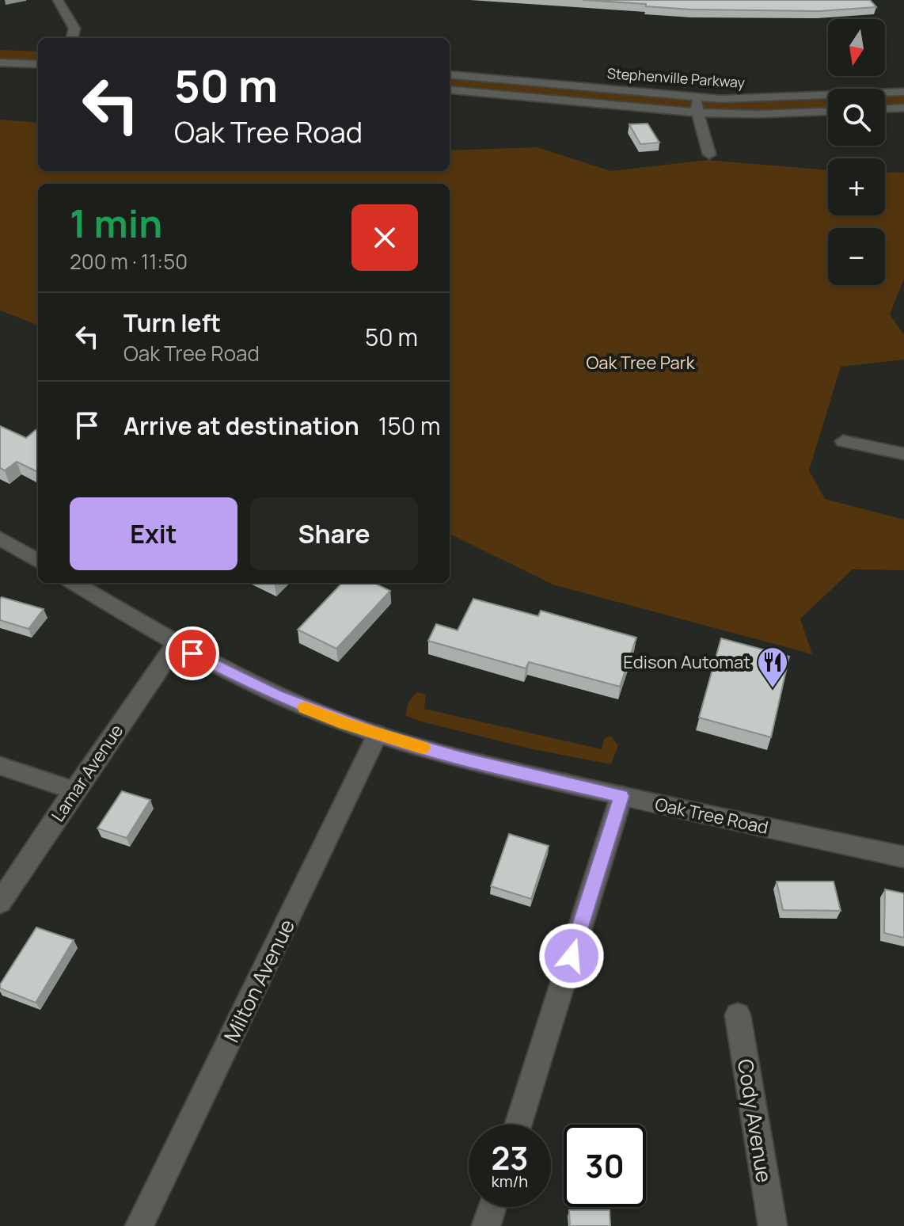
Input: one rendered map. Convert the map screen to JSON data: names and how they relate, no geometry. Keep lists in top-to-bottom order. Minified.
{"streets":{"street":["Stephenville Parkway","Lamar Avenue","Oak Tree Road","Milton Avenue","Cody Avenue"]},"crossings":[["Lamar Avenue","Oak Tree Road"],["Oak Tree Road","Milton Avenue"]],"parks":["Oak Tree Park"],"places":{"restaurant":["Edison Automat"]},"north":"bottom","page":{"map_buttons":["+","−"],"turn":["50 m","Oak Tree Road"],"heading":["1 min","200 m · 11:50"],"list":[{"name":"Turn left","note":"Oak Tree Road","value":"50 m"},{"name":"Arrive at destination","value":"150 m"}],"buttons":["Exit","Share"],"speed":"23 km/h","limit":"30"}}
